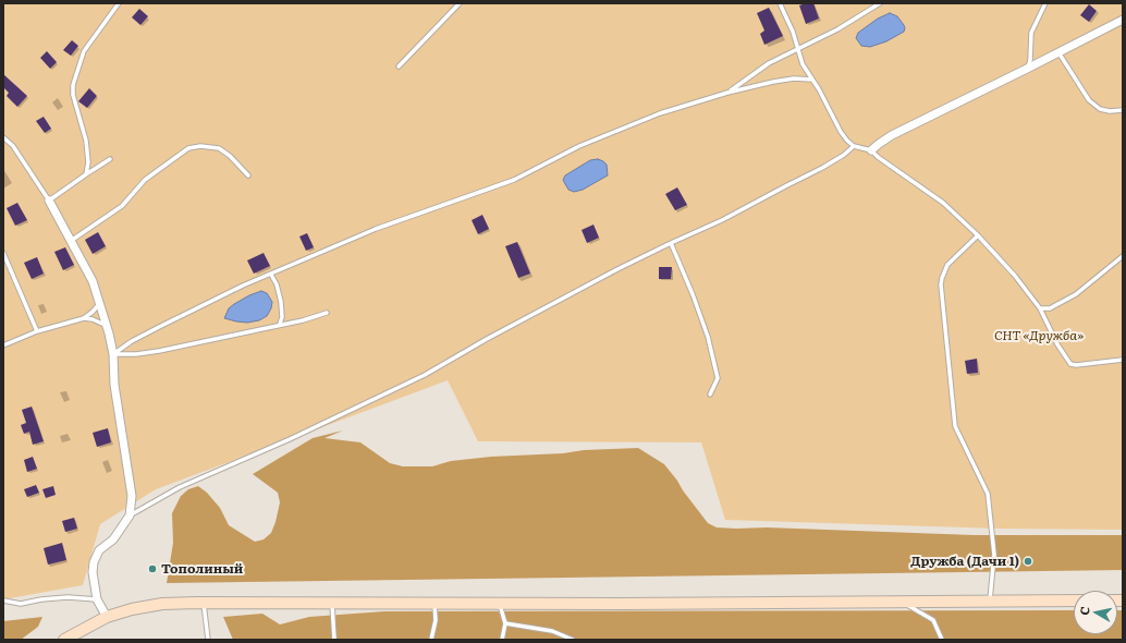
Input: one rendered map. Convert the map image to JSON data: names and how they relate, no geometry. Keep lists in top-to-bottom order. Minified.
{"parks":["СНТ «Дружба»"],"places":["Дружба (Дачи 1)","Тополиный"],"north":"left"}
